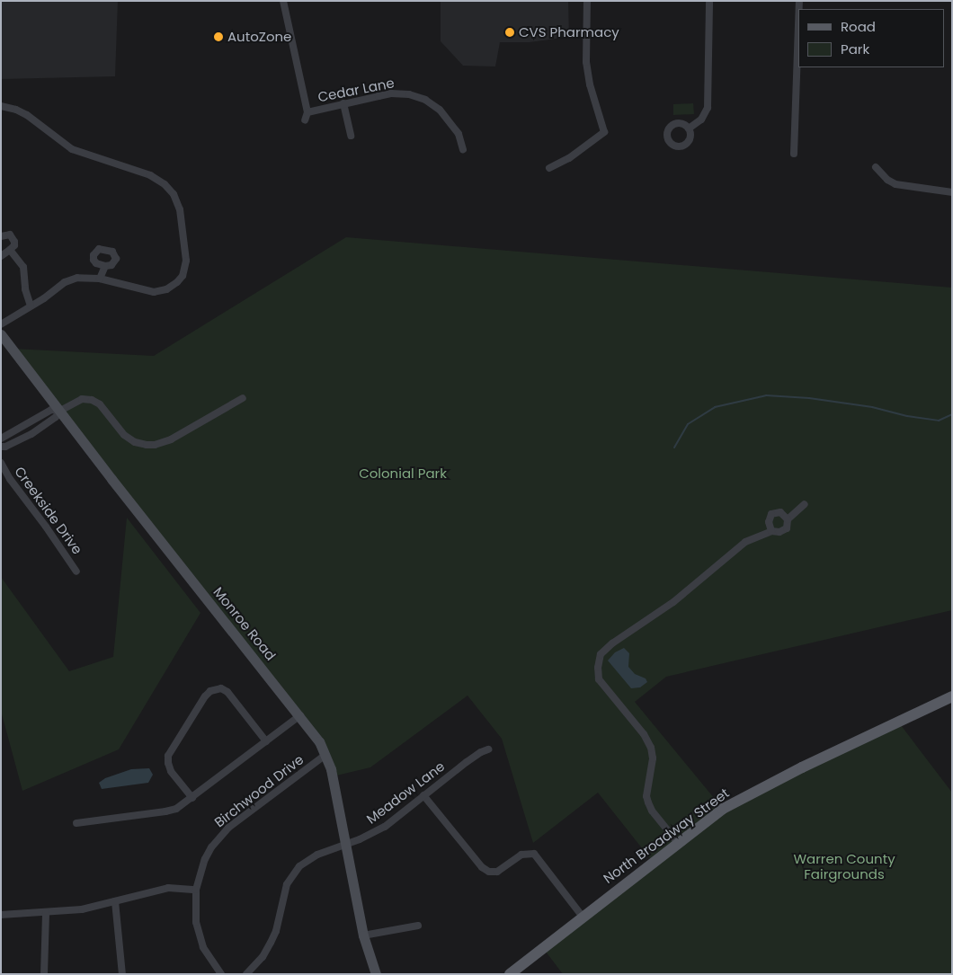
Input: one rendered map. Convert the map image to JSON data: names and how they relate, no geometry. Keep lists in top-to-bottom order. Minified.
{"streets":{"main road":["North Broadway Street"],"street":["Cedar Lane","Creekside Drive","Monroe Road","Birchwood Drive","Meadow Lane"]},"crossings":[["Monroe Road","Birchwood Drive"],["Monroe Road","Meadow Lane"]],"parks":["Colonial Park","Warren County Fairgrounds"],"places":["CVS Pharmacy","AutoZone"],"legend":["Road","Park"]}
